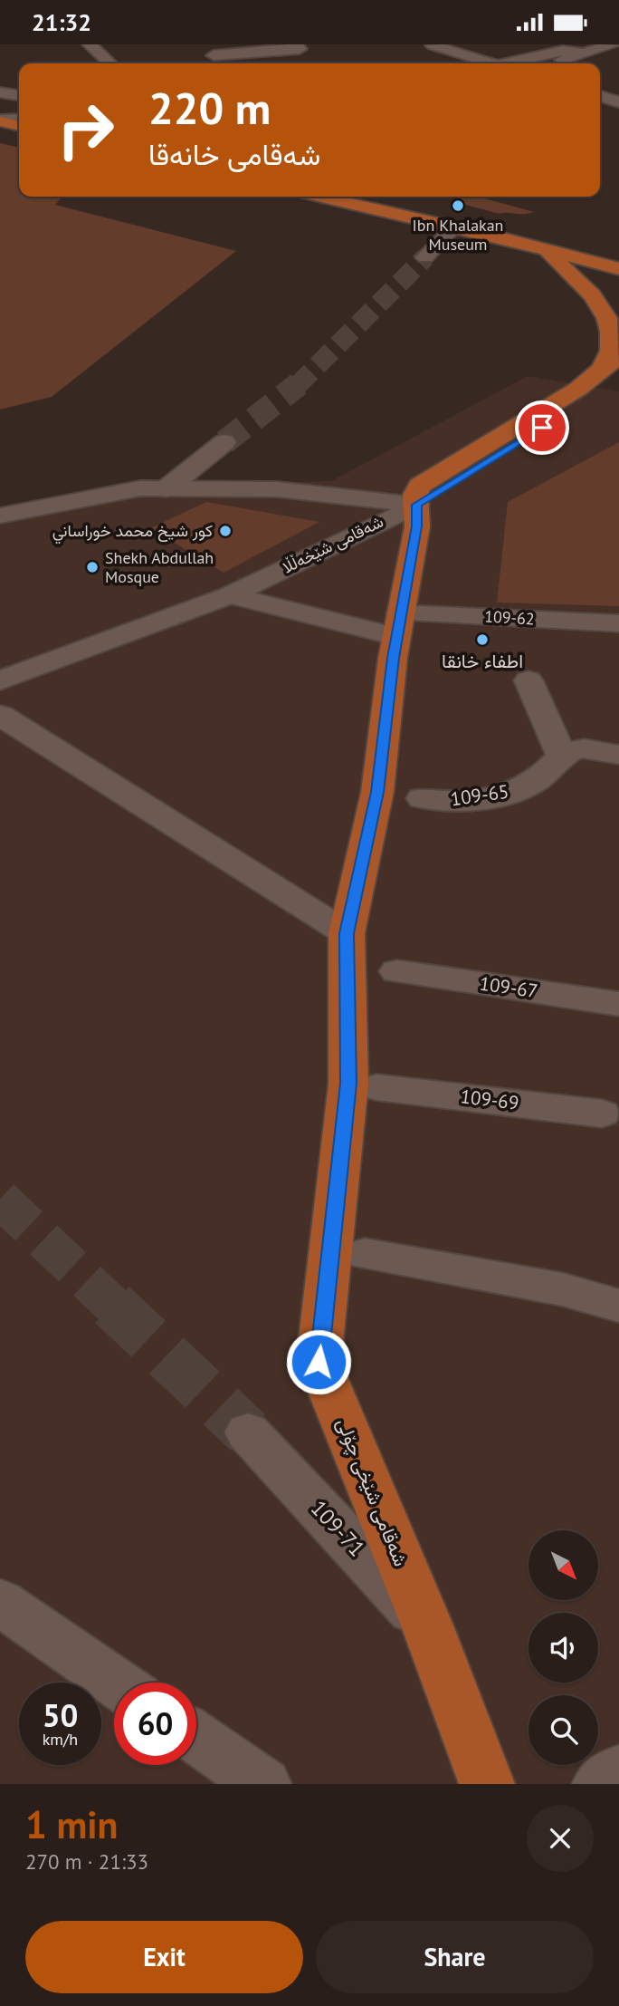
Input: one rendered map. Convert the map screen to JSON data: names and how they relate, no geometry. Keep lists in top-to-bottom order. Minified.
{"streets":{"main road":["شەقامی شێخی چۆلی"],"street":["شەقامی شێخەڵڵا","109-62","109-65","109-67","109-69","109-71"]},"crossings":[["شەقامی شێخەڵڵا","109-62"],["شەقامی شێخەڵڵا","شەقامی شێخی چۆلی"],["109-62","شەقامی شێخی چۆلی"],["شەقامی شێخی چۆلی","109-71"]],"places":["Ibn Khalakan Museum","كور شيخ محمد خوراساني","Shekh Abdullah Mosque","اطفاء خانقا"],"north":"bottom right","page":{"status":"21:32","turn":["220 m","شەقامی خانەقا"],"speed":"50 km/h","limit":"60","heading":["1 min","270 m · 21:33"],"buttons":["Exit","Share"]}}
